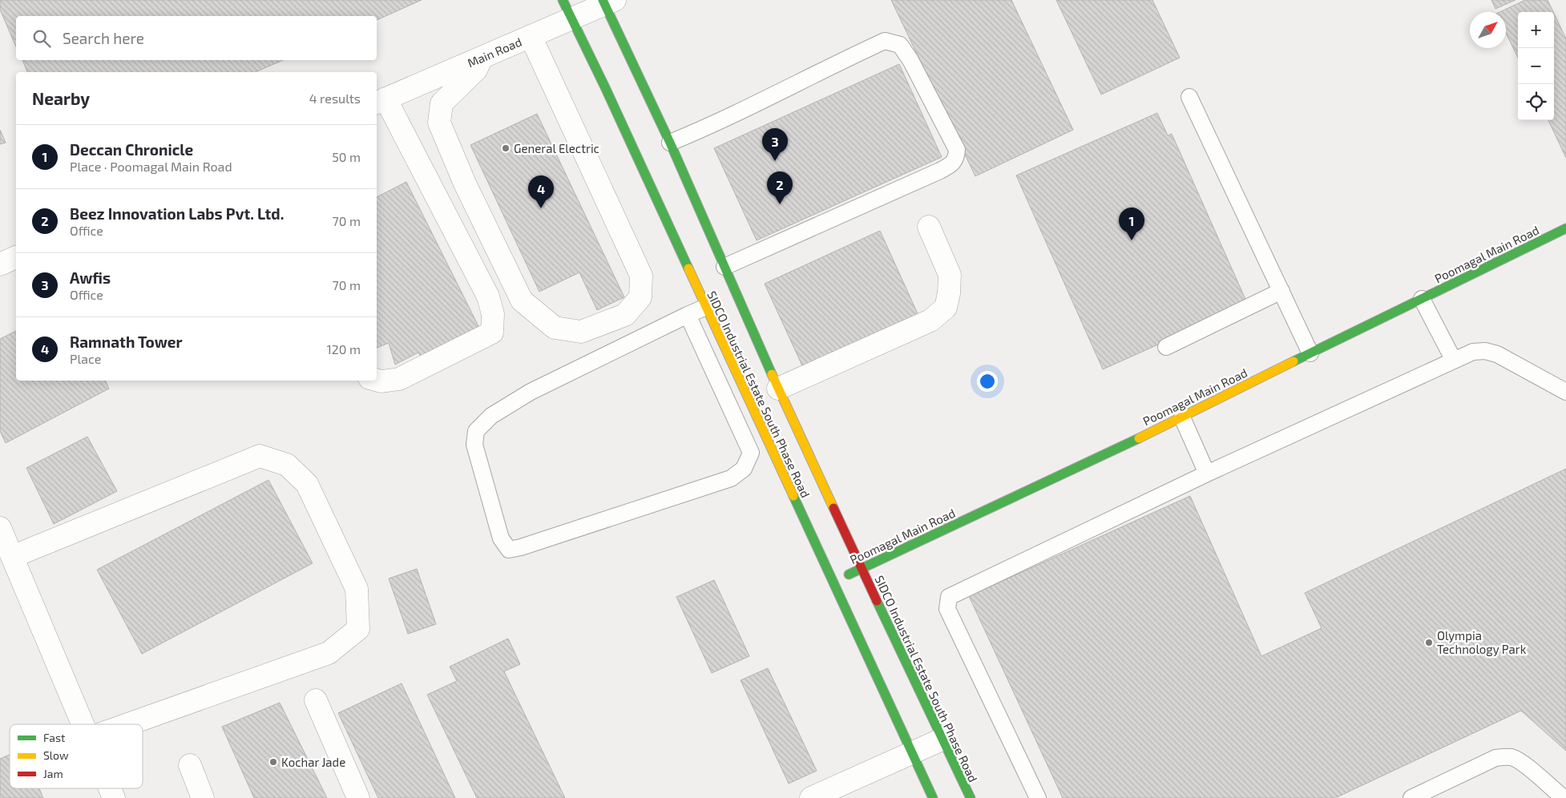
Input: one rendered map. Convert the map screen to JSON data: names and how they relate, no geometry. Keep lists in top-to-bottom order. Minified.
{"streets":{"main road":["Poomagal Main Road","SIDCO Industrial Estate South Phase Road"],"street":["Main Road"]},"crossings":[["Main Road","SIDCO Industrial Estate South Phase Road"],["Poomagal Main Road","SIDCO Industrial Estate South Phase Road"]],"places":["General Electric","Olympia Technology Park","Kochar Jade"],"legend":["Fast","Slow","Jam"],"north":"top right","page":{"map_buttons":["+","−"],"search":"Search here","heading":["Nearby","4 results"],"list":[{"mark":"1","name":"Deccan Chronicle","note":"Place · Poomagal Main Road","value":"50 m"},{"mark":"2","name":"Beez Innovation Labs Pvt. Ltd.","note":"Office","value":"70 m"},{"mark":"3","name":"Awfis","note":"Office","value":"70 m"},{"mark":"4","name":"Ramnath Tower","note":"Place","value":"120 m"}],"pins":["3","2","4","1"]}}
